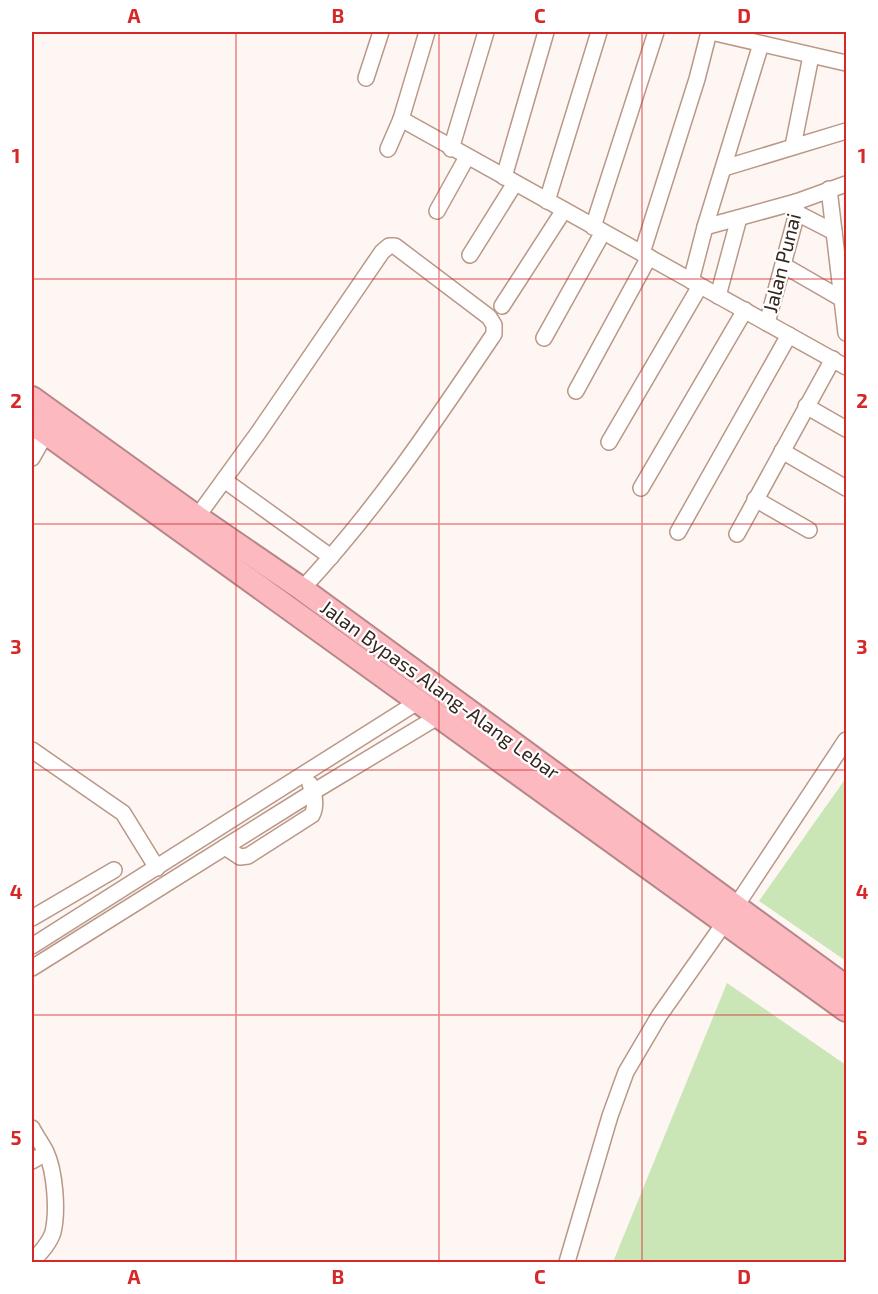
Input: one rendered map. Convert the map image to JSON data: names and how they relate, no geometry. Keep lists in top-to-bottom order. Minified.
{"streets":{"highway":["Jalan Bypass Alang-Alang Lebar"],"street":["Jalan Punai"]},"grid":{"columns":["A","B","C","D"],"rows":["1","2","3","4","5"]}}
